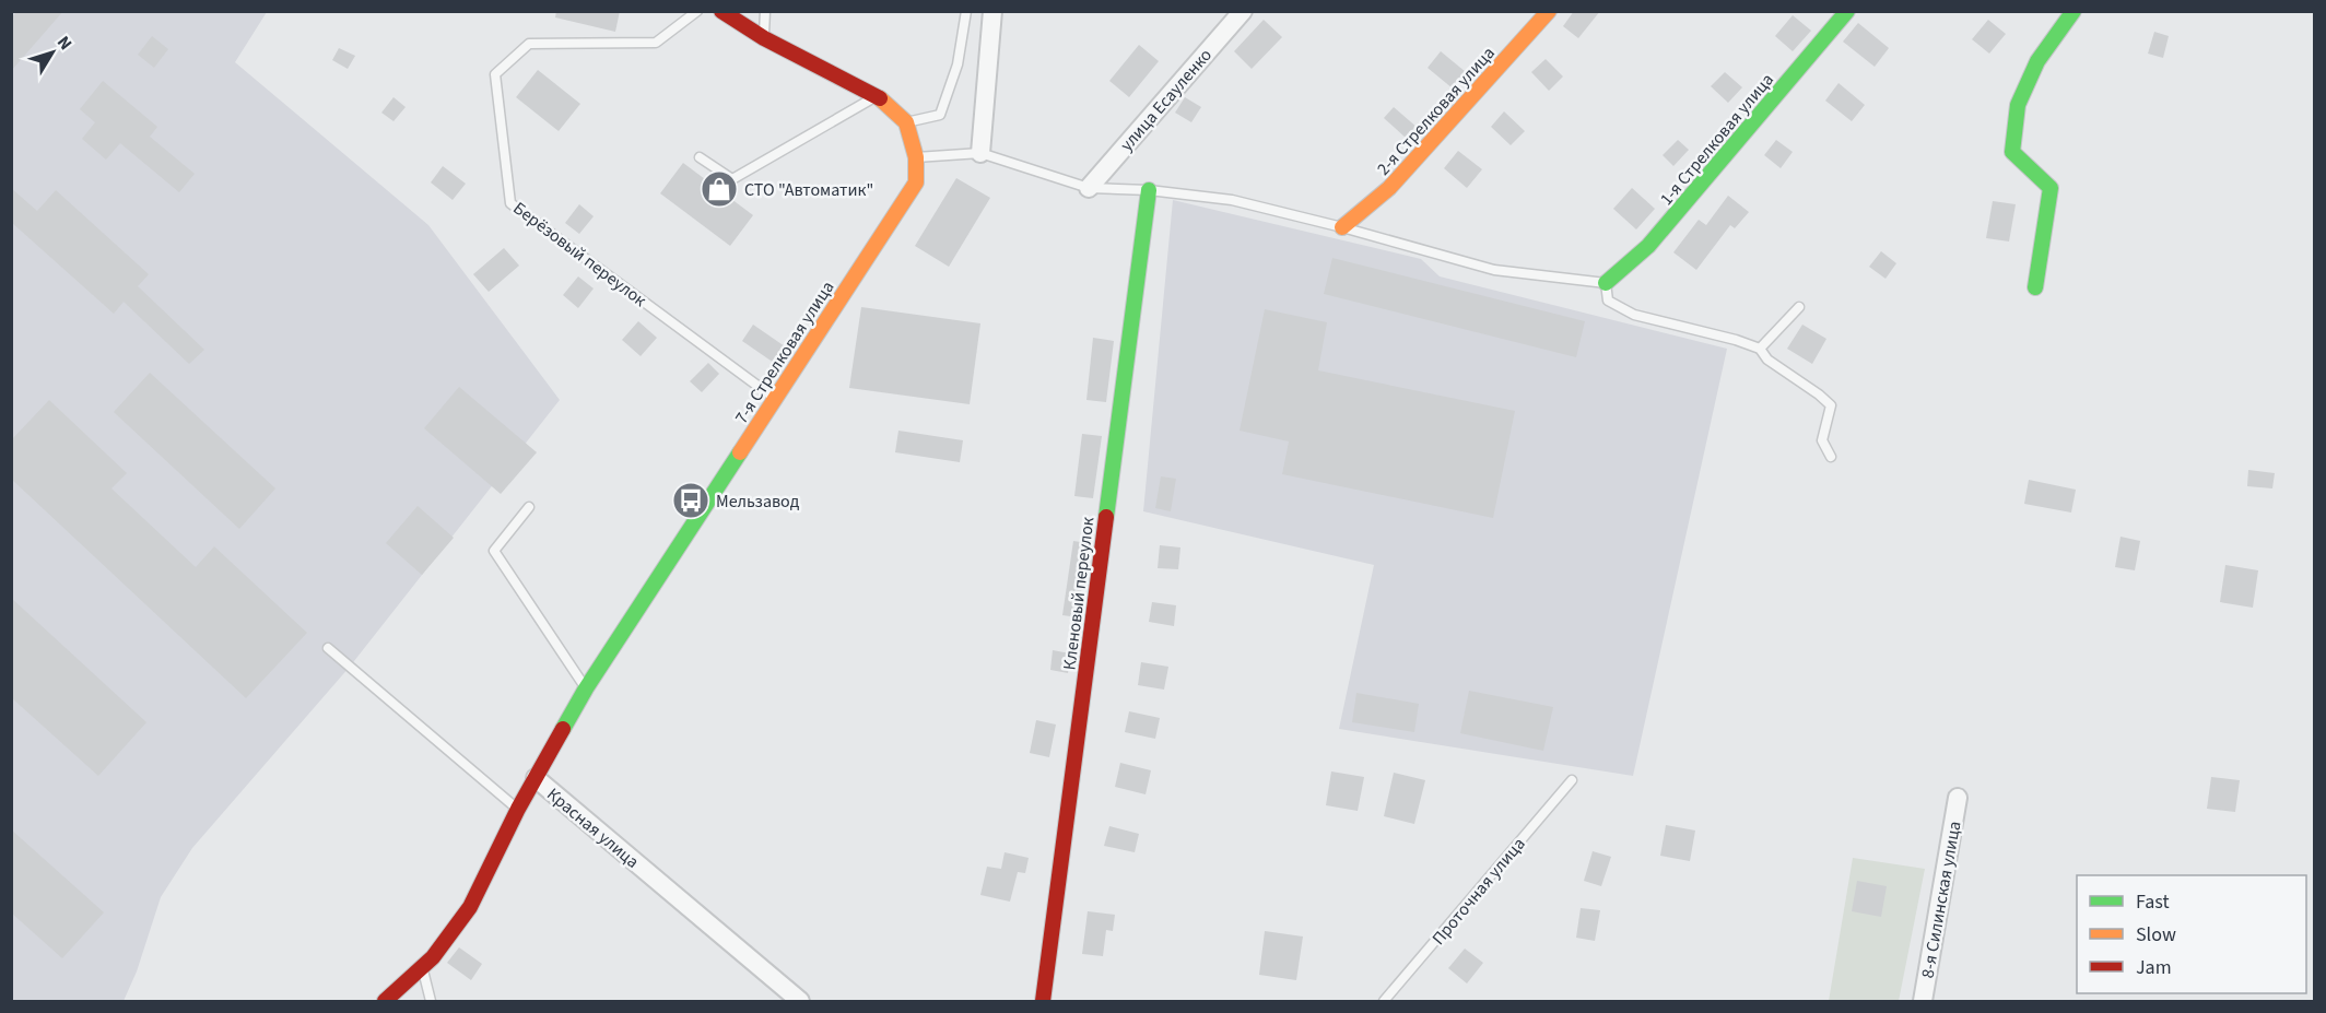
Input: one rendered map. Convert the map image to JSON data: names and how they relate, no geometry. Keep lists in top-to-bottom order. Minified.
{"streets":{"street":["улица Есауленко","2-я Стрелковая улица","1-я Стрелковая улица","7-я Стрелковая улица","Кленовый переулок","Красная улица","8-я Силинская улица"],"lane":["Берёзовый переулок","Проточная улица"]},"crossings":[["Берёзовый переулок","7-я Стрелковая улица"],["7-я Стрелковая улица","Красная улица"]],"places":{"shop":["СТО \"Автоматик\""],"bus stop":["Мельзавод"]},"legend":["Fast","Slow","Jam"],"north":"top right"}
